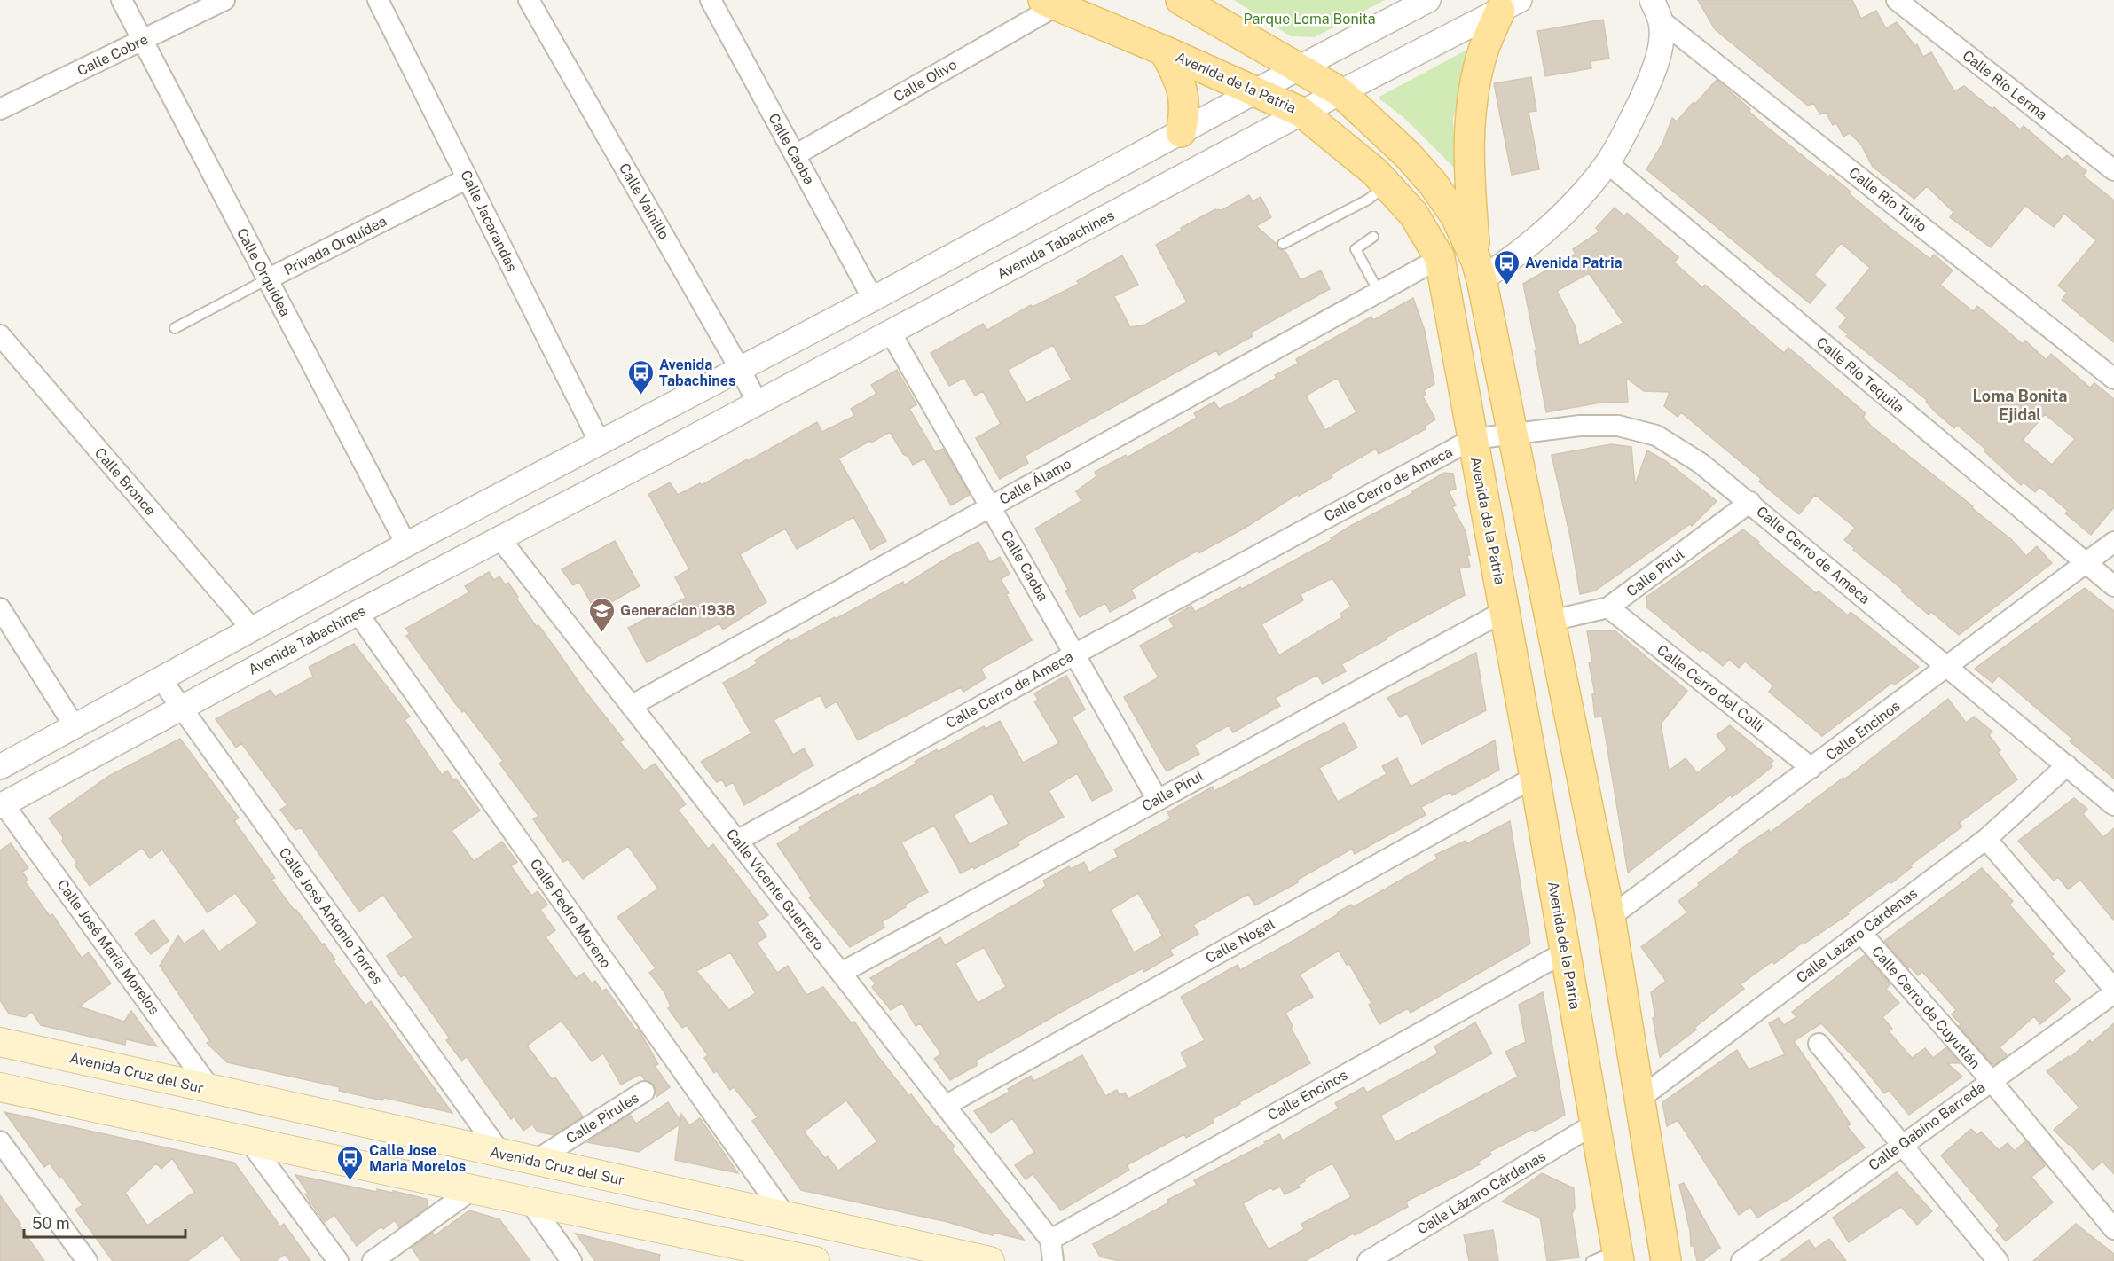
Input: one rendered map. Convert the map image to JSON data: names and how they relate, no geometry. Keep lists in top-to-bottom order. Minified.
{"streets":{"main road":["Avenida de la Patria","Avenida Cruz del Sur"],"street":["Calle Cobre","Calle Olivo","Calle Río Lerma","Calle Caoba","Calle Río Tuito","Calle Vainillo","Calle Jacarandas","Avenida Tabachines","Privada Orquídea","Calle Orquídea","Calle Río Tequila","Calle Bronce","Calle Álamo","Calle Cerro de Ameca","Calle Pirul","Calle Cerro del Colli","Calle Encinos","Calle Vicente Guerrero","Calle Pedro Moreno","Calle José Antonio Torres","Calle Lázaro Cárdenas","Calle Nogal","Calle José María Morelos","Calle Cerro de Cuyutlán","Calle Pirules","Calle Gabino Barreda"]},"crossings":[["Calle Cobre","Calle Orquídea"],["Calle Olivo","Avenida de la Patria"],["Calle Olivo","Calle Caoba"],["Avenida de la Patria","Avenida Tabachines"],["Avenida de la Patria","Calle Álamo"],["Avenida de la Patria","Calle Cerro de Ameca"],["Avenida de la Patria","Calle Pirul"],["Avenida de la Patria","Calle Encinos"],["Avenida de la Patria","Calle Lázaro Cárdenas"],["Avenida de la Patria","Calle Nogal"],["Calle Caoba","Avenida Tabachines"],["Calle Caoba","Calle Álamo"],["Calle Caoba","Calle Cerro de Ameca"],["Calle Caoba","Calle Pirul"],["Calle Vainillo","Avenida Tabachines"],["Calle Jacarandas","Privada Orquídea"],["Avenida Tabachines","Calle Vicente Guerrero"],["Avenida Tabachines","Calle Pedro Moreno"],["Avenida Tabachines","Calle José Antonio Torres"],["Avenida Tabachines","Calle José María Morelos"],["Privada Orquídea","Calle Orquídea"],["Calle Río Tequila","Calle Encinos"],["Calle Álamo","Calle Vicente Guerrero"],["Calle Cerro de Ameca","Calle Pirul"],["Calle Cerro de Ameca","Calle Encinos"],["Calle Cerro de Ameca","Calle Vicente Guerrero"],["Calle Cerro de Ameca","Calle Lázaro Cárdenas"],["Calle Pirul","Calle Cerro del Colli"],["Calle Pirul","Calle Vicente Guerrero"],["Calle Cerro del Colli","Calle Encinos"],["Calle Encinos","Calle Vicente Guerrero"],["Calle Vicente Guerrero","Calle Nogal"],["Calle Pedro Moreno","Avenida Cruz del Sur"],["Calle José Antonio Torres","Avenida Cruz del Sur"],["Calle Lázaro Cárdenas","Calle Cerro de Cuyutlán"],["Calle José María Morelos","Avenida Cruz del Sur"],["Calle Cerro de Cuyutlán","Calle Gabino Barreda"],["Avenida Cruz del Sur","Calle Pirules"]],"districts":["Loma Bonita Ejidal"],"parks":["Parque Loma Bonita"],"places":{"bus stop":["Avenida Patria","Avenida Tabachines","Calle Jose Maria Morelos"],"school or university":["Generacion 1938"]},"scale_bar":"50 m"}
